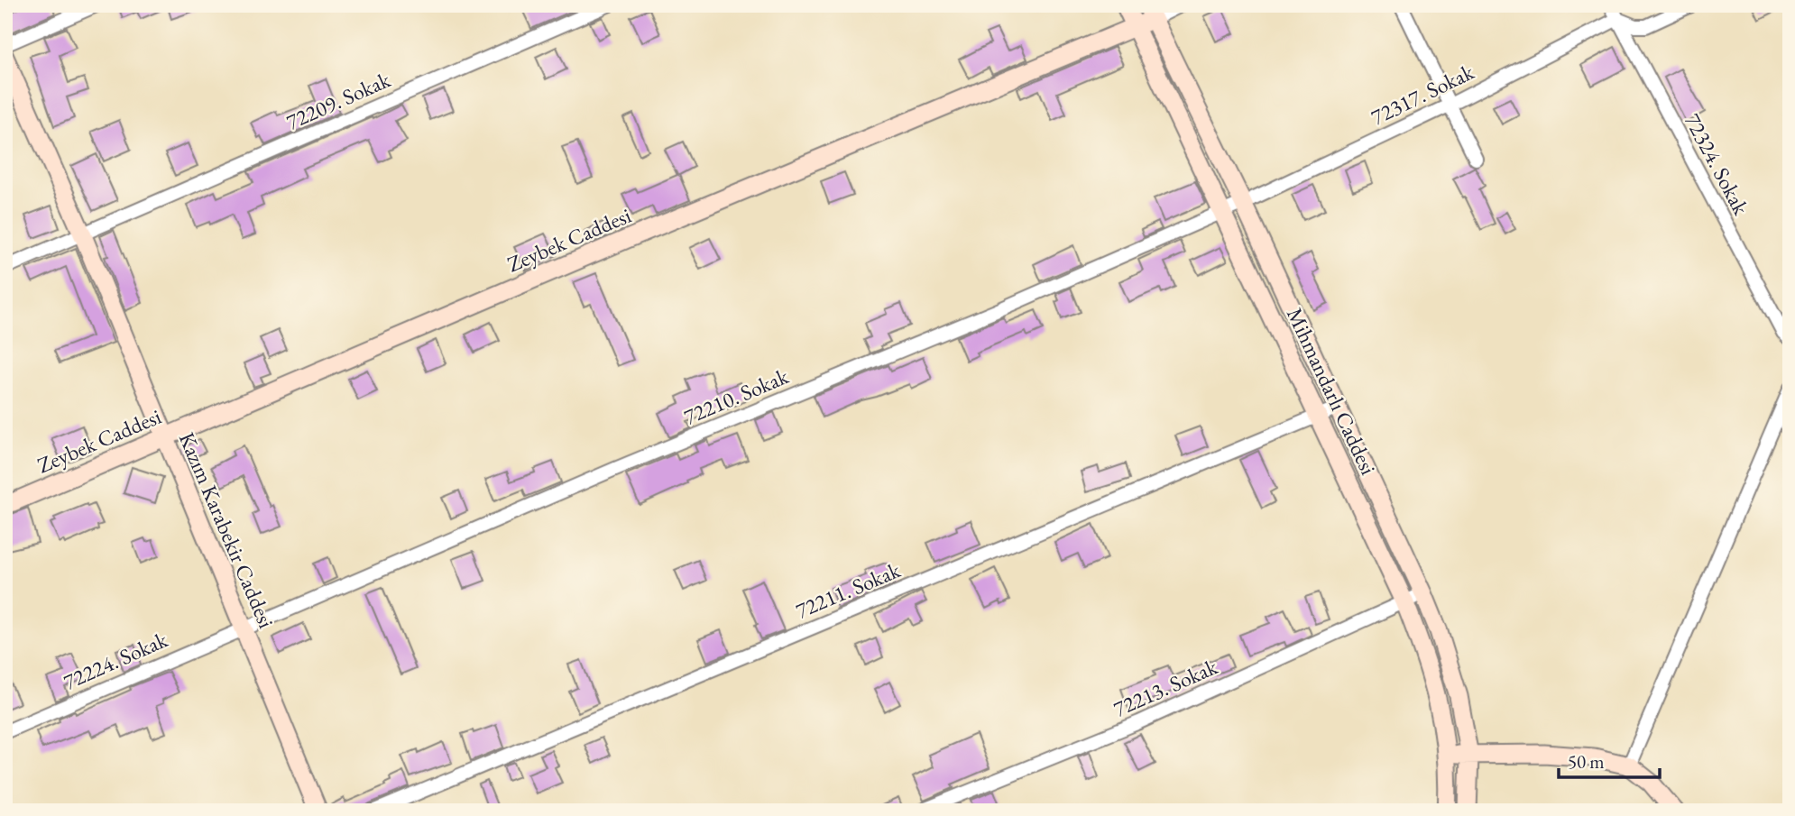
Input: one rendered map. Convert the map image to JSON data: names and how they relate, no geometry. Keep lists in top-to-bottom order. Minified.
{"streets":{"street":["72317. Sokak","72209. Sokak","72324. Sokak","Zeybek Caddesi","Mihmandarlı Caddesi","72210. Sokak","Kazım Karabekir Caddesi","72211. Sokak","72224. Sokak","72213. Sokak"]},"crossings":[["72317. Sokak","72324. Sokak"],["72317. Sokak","Mihmandarlı Caddesi"],["72317. Sokak","72210. Sokak"],["72209. Sokak","Kazım Karabekir Caddesi"],["Zeybek Caddesi","Mihmandarlı Caddesi"],["Zeybek Caddesi","Kazım Karabekir Caddesi"],["Mihmandarlı Caddesi","72210. Sokak"],["Mihmandarlı Caddesi","72211. Sokak"],["Mihmandarlı Caddesi","72213. Sokak"],["72210. Sokak","Kazım Karabekir Caddesi"],["72210. Sokak","72224. Sokak"],["Kazım Karabekir Caddesi","72224. Sokak"]],"scale_bar":"50 m"}
